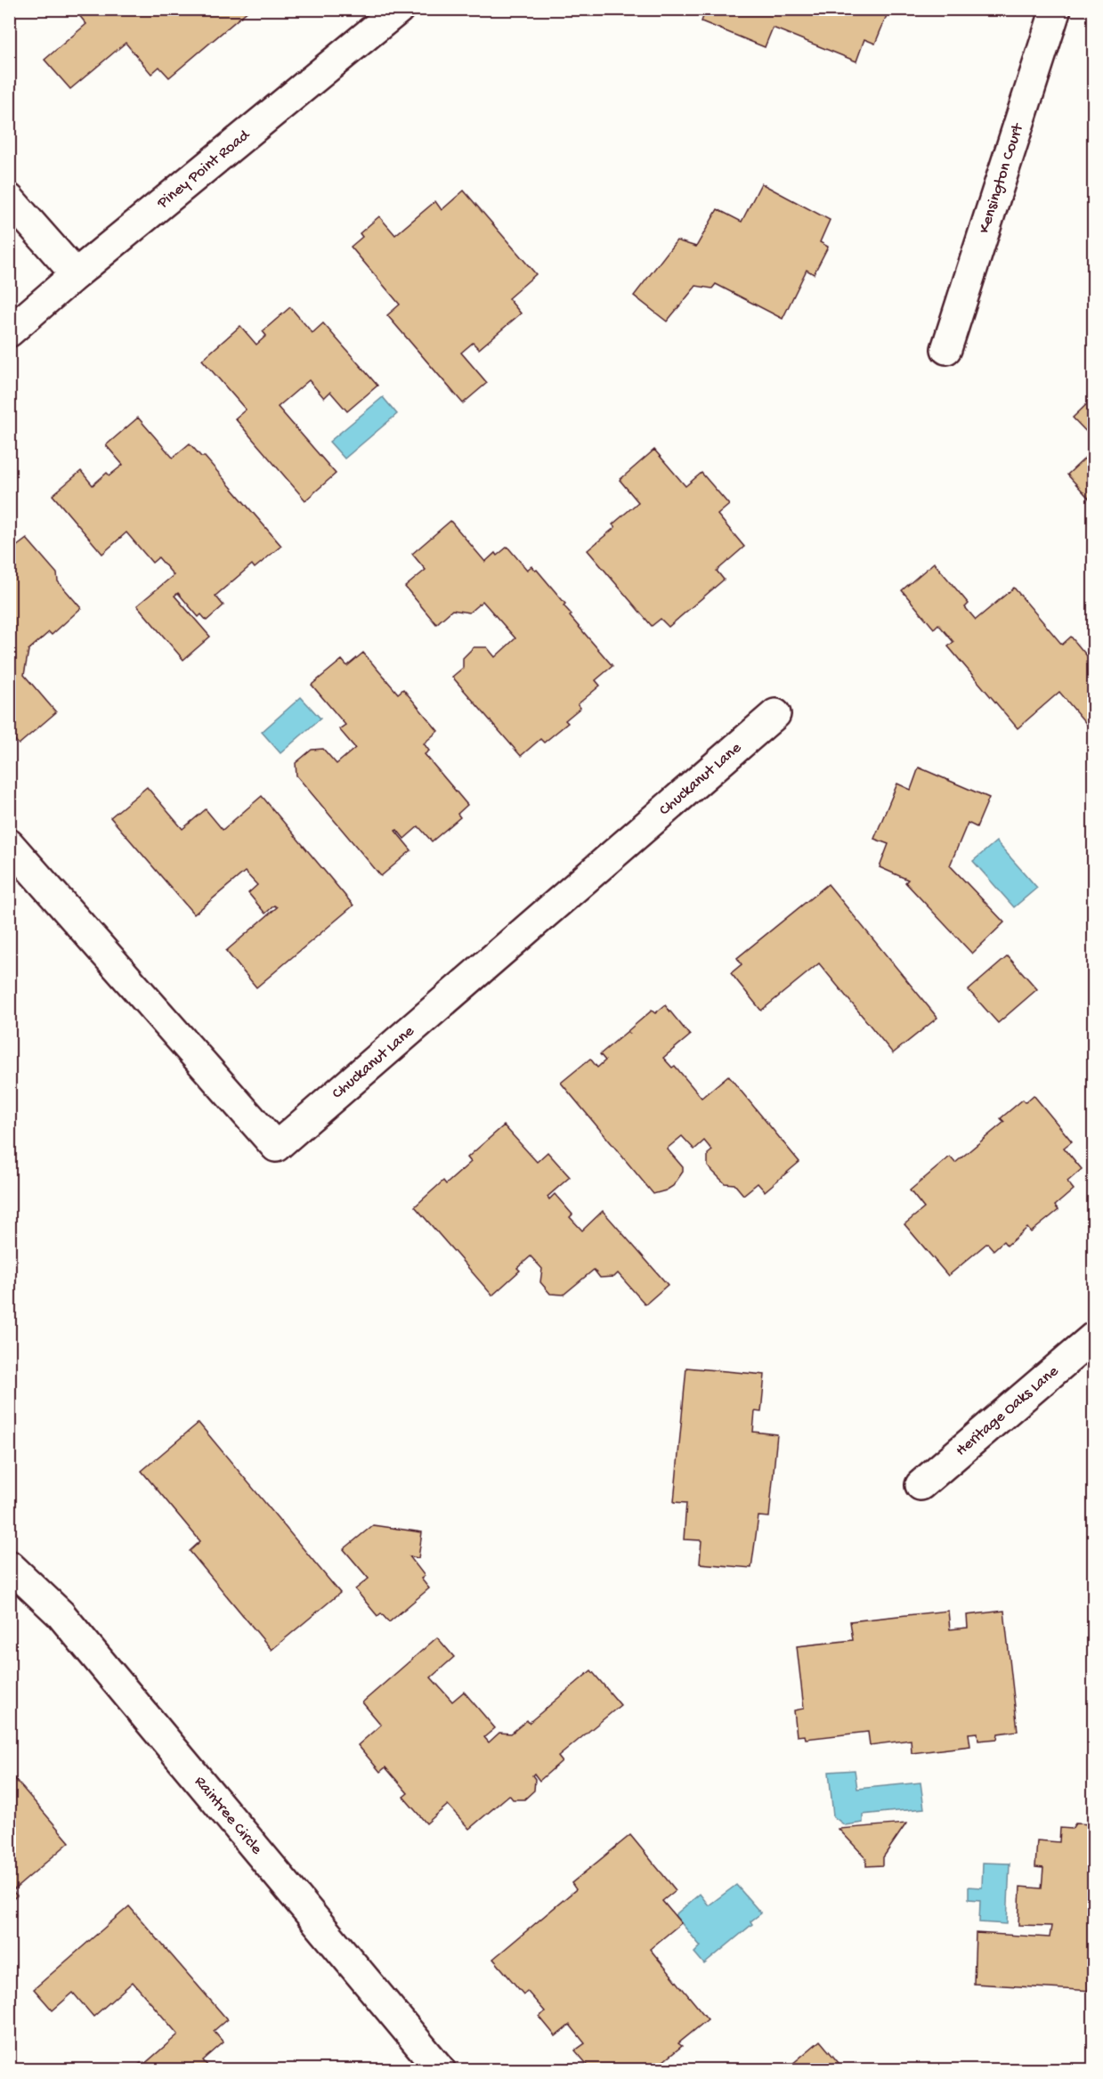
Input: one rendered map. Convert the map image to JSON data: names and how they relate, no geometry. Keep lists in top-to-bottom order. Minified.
{"streets":{"street":["Piney Point Road","Kensington Court","Chuckanut Lane","Heritage Oaks Lane","Raintree Circle"]}}
